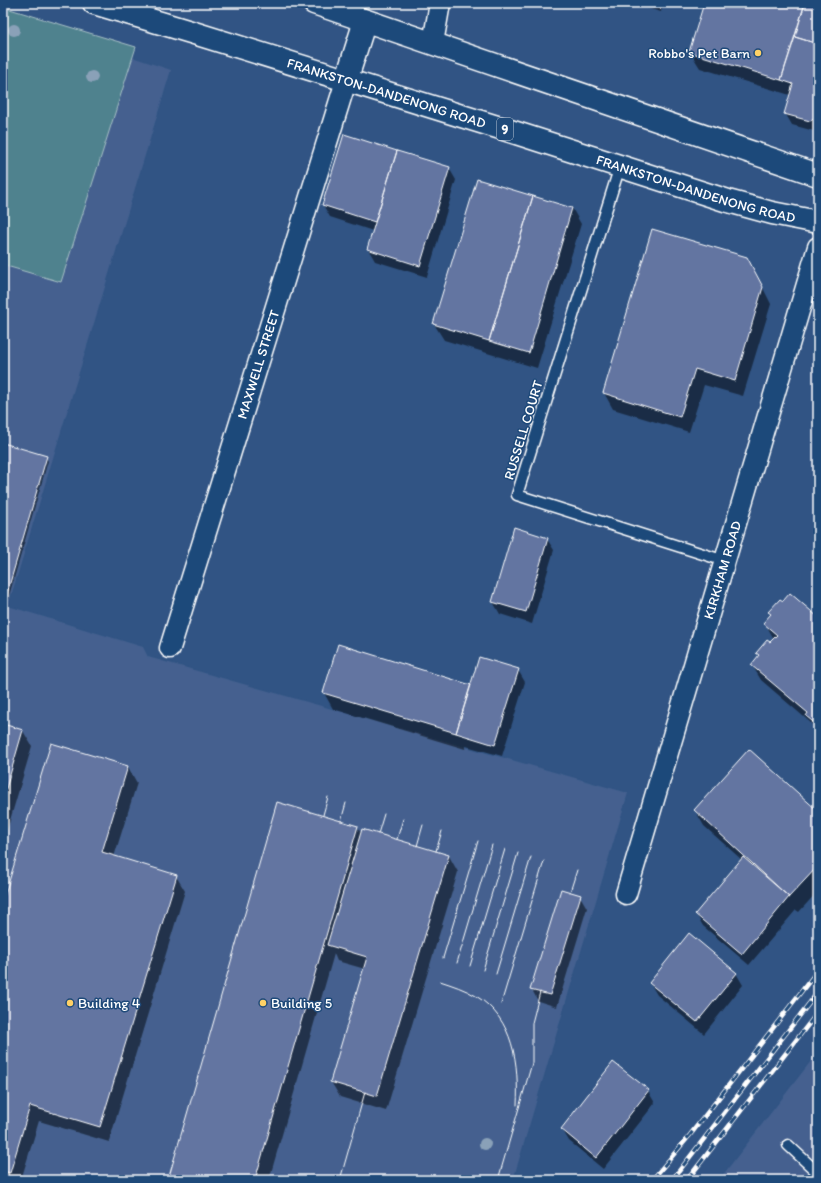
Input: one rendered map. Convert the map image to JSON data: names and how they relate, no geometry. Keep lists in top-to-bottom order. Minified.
{"streets":{"highway":["FRANKSTON-DANDENONG ROAD","9"],"street":["MAXWELL STREET","KIRKHAM ROAD"],"lane":["RUSSELL COURT"]},"crossings":[["FRANKSTON-DANDENONG ROAD","MAXWELL STREET"],["FRANKSTON-DANDENONG ROAD","RUSSELL COURT"],["RUSSELL COURT","KIRKHAM ROAD"]],"places":["Robbo's Pet Barn","Building 4","Building 5"]}
